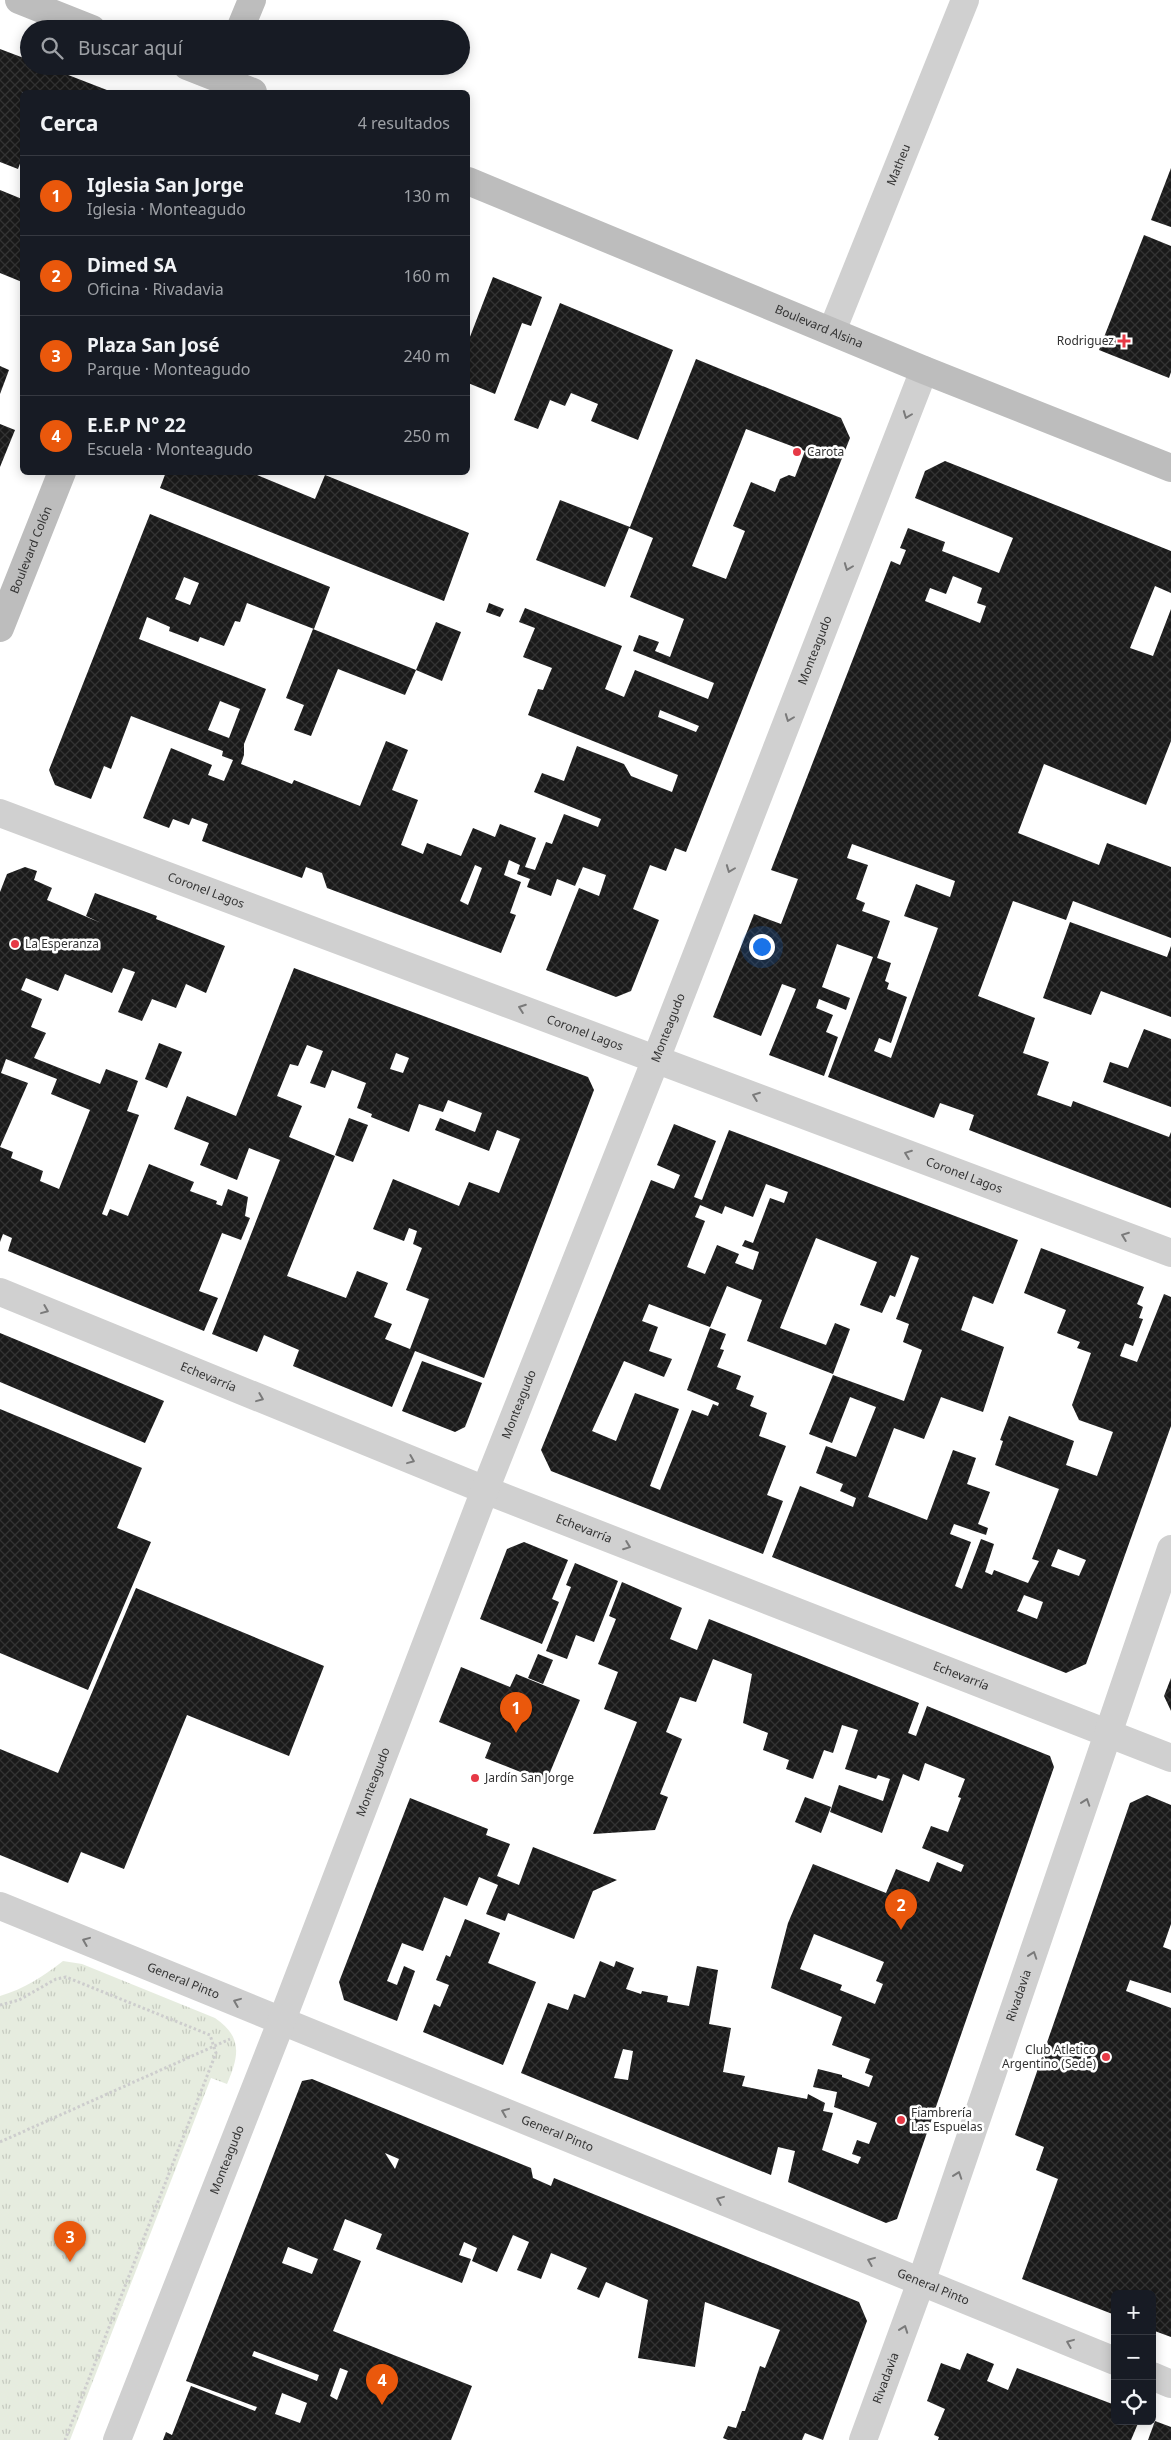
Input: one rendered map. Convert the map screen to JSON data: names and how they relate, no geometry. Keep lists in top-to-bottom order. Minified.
{"streets":{"main road":["Boulevard Alsina","Boulevard Colón"],"street":["Matheu","Monteagudo","Coronel Lagos","Echevarría","General Pinto","Rivadavia"]},"crossings":[["Matheu","Boulevard Alsina"],["Boulevard Alsina","Monteagudo"],["Monteagudo","Coronel Lagos"],["Monteagudo","Echevarría"],["Monteagudo","General Pinto"],["Echevarría","Rivadavia"],["General Pinto","Rivadavia"]],"one_way":["Coronel Lagos","Echevarría","General Pinto","Rivadavia"],"places":{"health":["Rodriguez"],"other":["Carota","La Esperanza","Jardín San Jorge","Club Atletico Argentino (Sede)","Fiambrería Las Espuelas"]},"page":{"search":"Buscar aquí","heading":["Cerca","4 resultados"],"list":[{"mark":"1","name":"Iglesia San Jorge","note":"Iglesia · Monteagudo","value":"130 m"},{"mark":"2","name":"Dimed SA","note":"Oficina · Rivadavia","value":"160 m"},{"mark":"3","name":"Plaza San José","note":"Parque · Monteagudo","value":"240 m"},{"mark":"4","name":"E.E.P N° 22","note":"Escuela · Monteagudo","value":"250 m"}],"pins":["1","2","3","4"],"map_buttons":["+","−"]}}
